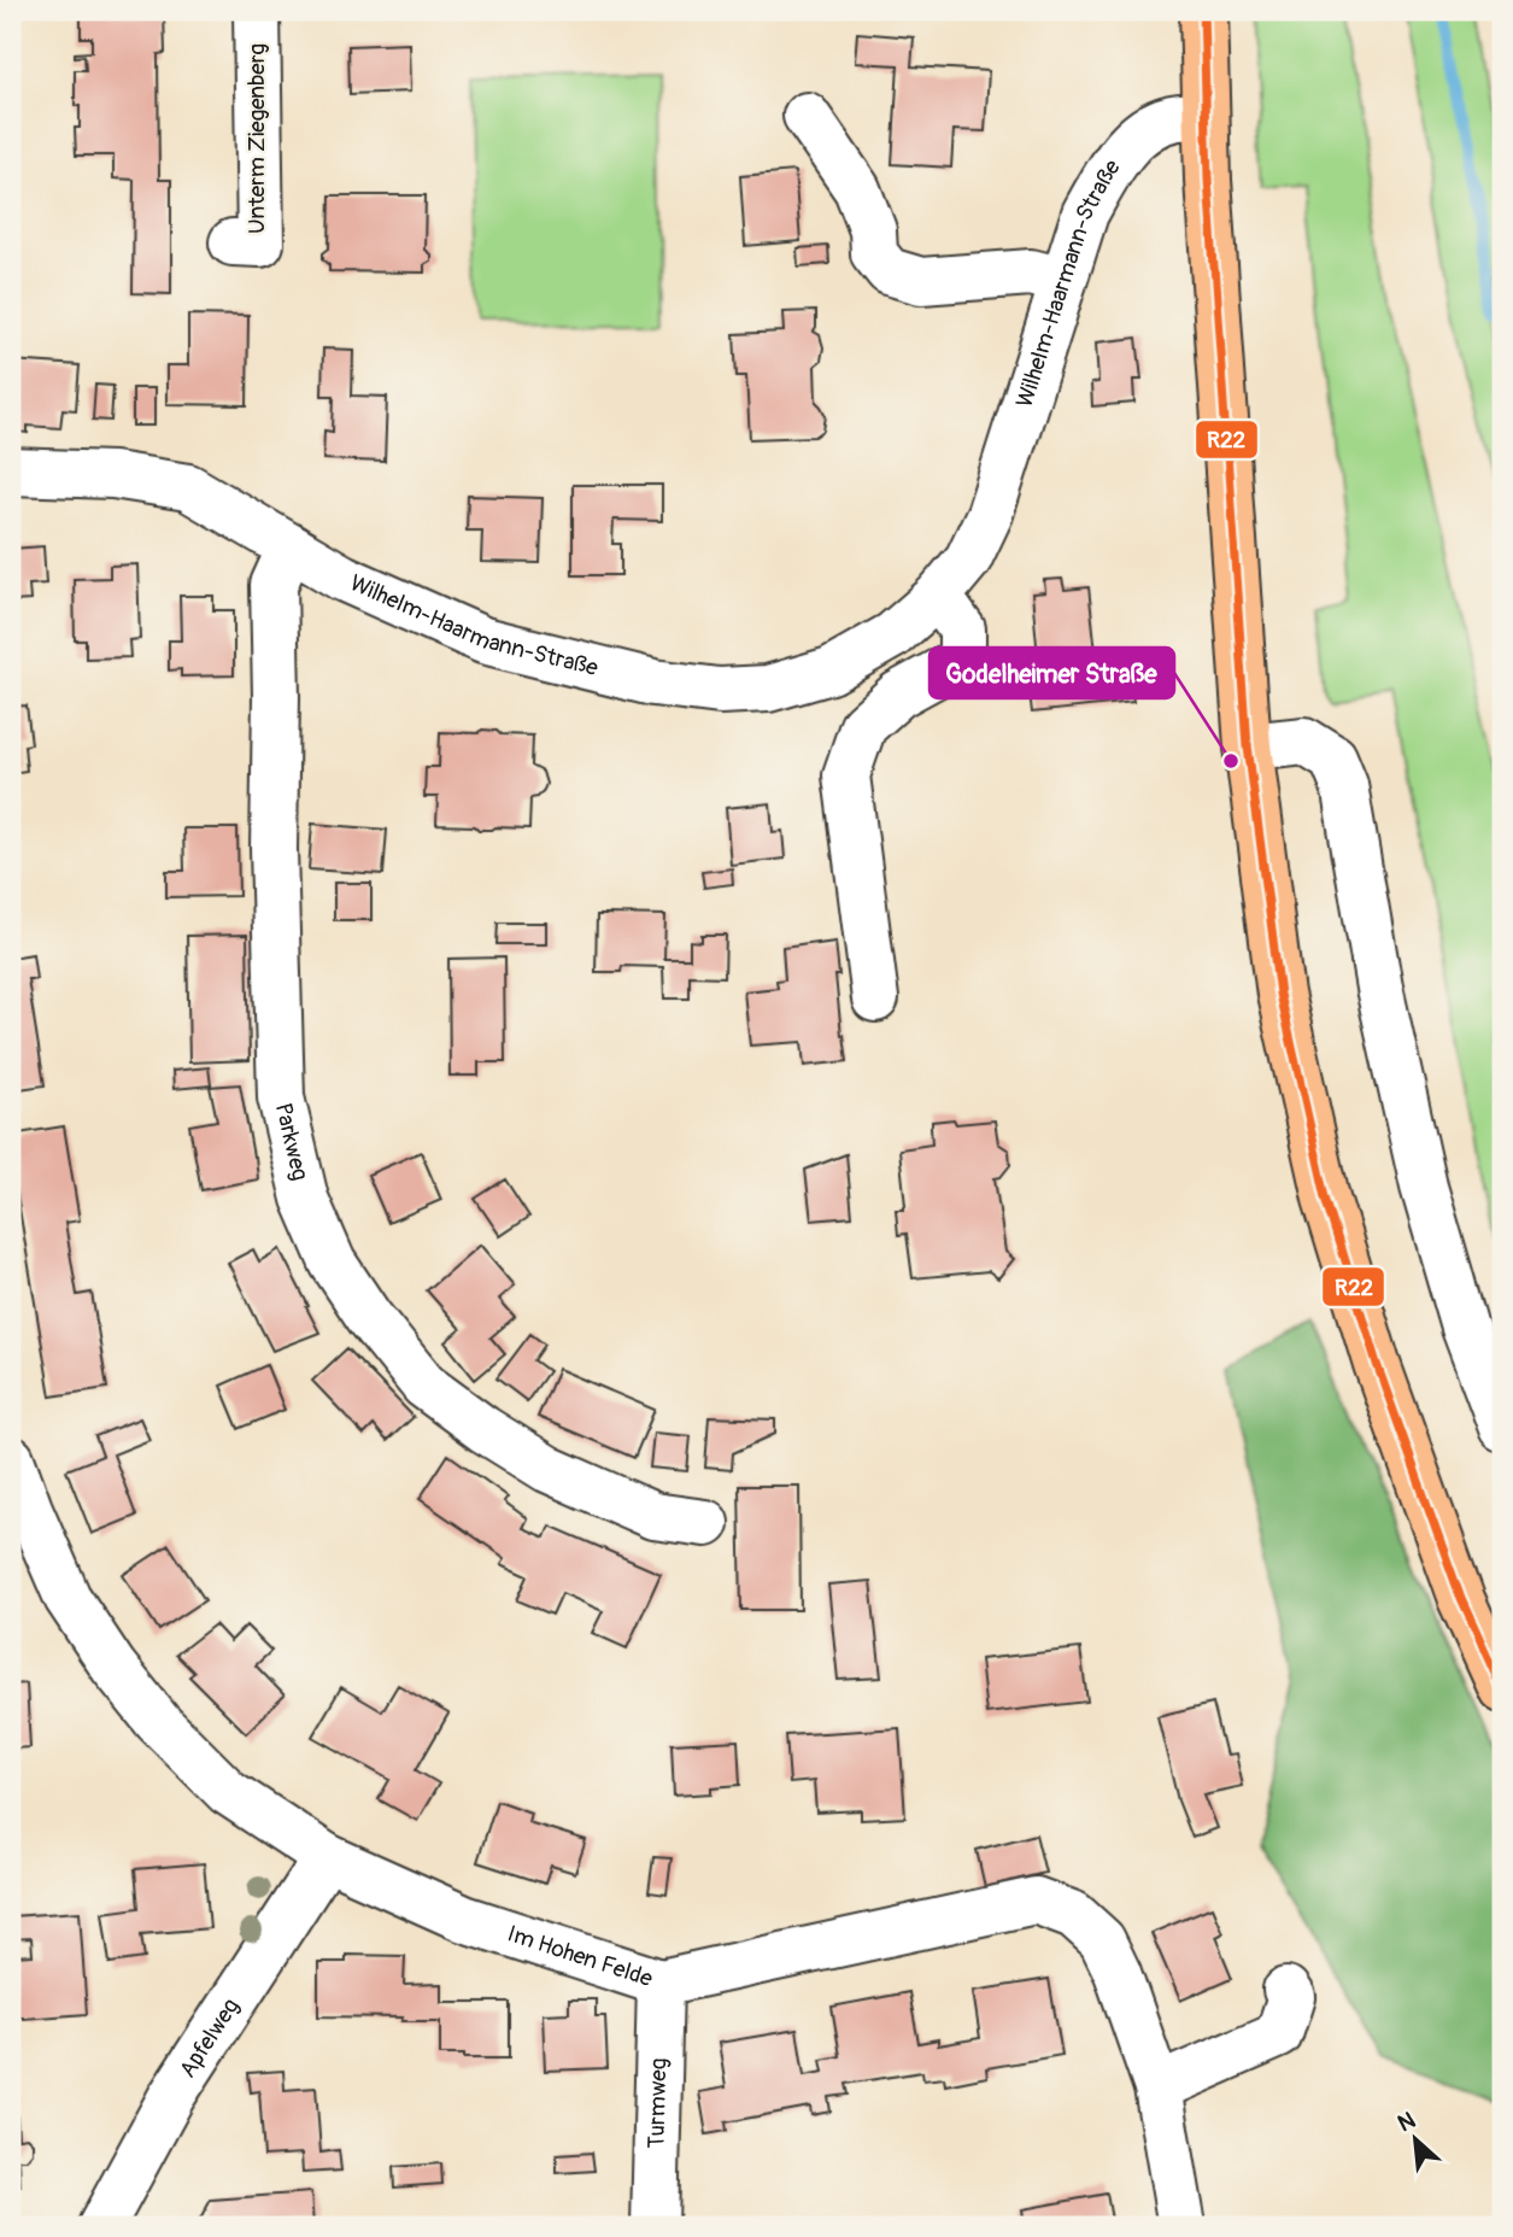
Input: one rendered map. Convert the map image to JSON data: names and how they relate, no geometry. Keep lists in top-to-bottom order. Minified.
{"streets":{"street":["Unterm Ziegenberg","Wilhelm-Haarmann-Straße","Parkweg","Im Hohen Felde","Apfelweg","Turmweg"]},"crossings":[["Wilhelm-Haarmann-Straße","Parkweg"],["Im Hohen Felde","Apfelweg"],["Im Hohen Felde","Turmweg"]],"places":["Godelheimer Straße"],"lines":["transit line R22"],"north":"top left"}
